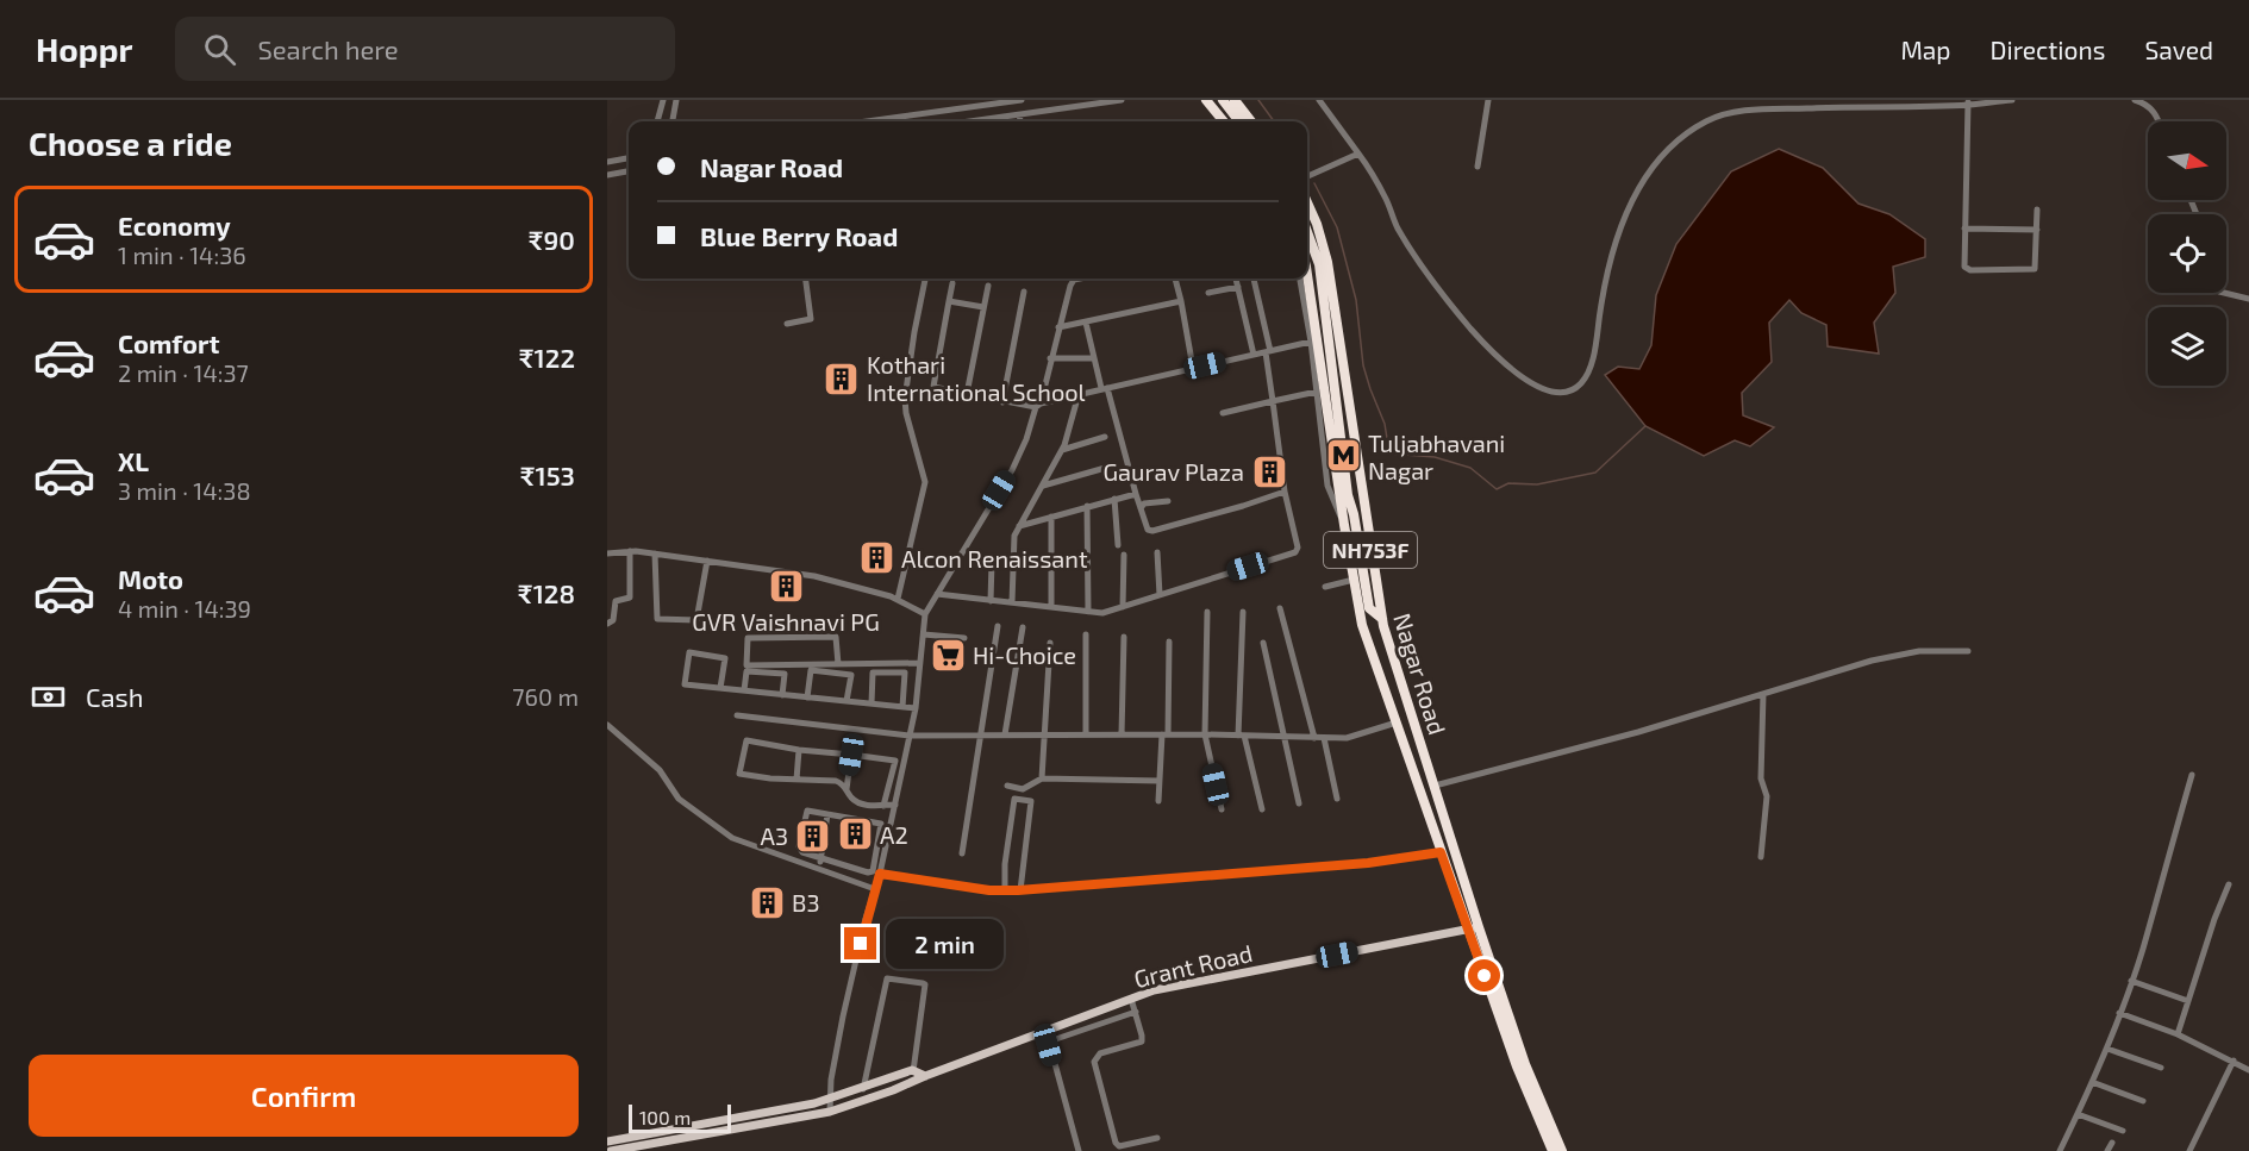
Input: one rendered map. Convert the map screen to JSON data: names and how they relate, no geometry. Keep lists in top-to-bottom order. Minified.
{"streets":{"highway":["NH753F","Nagar Road"],"main road":["Grant Road"]},"crossings":[["Nagar Road","Grant Road"]],"places":{"building":["Kothari International School","Gaurav Plaza","Alcon Renaissant","GVR Vaishnavi PG","A2","A3","B3"],"metro station":["Tuljabhavani Nagar"],"supermarket":["Hi-Choice"]},"scale_bar":"100 m","north":"right","page":{"header":"Hoppr","search":"Search here","nav":["Map","Directions","Saved"],"heading":"Choose a ride","banner":["Nagar Road","Blue Berry Road"],"list":[{"name":"Economy","note":"1 min · 14:36","value":"₹90"},{"name":"Comfort","note":"2 min · 14:37","value":"₹122"},{"name":"XL","note":"3 min · 14:38","value":"₹153"},{"name":"Moto","note":"4 min · 14:39","value":"₹128"}],"pay":["Cash","760 m"],"bubble":"2 min","buttons":"Confirm","scale":"100 m"}}
